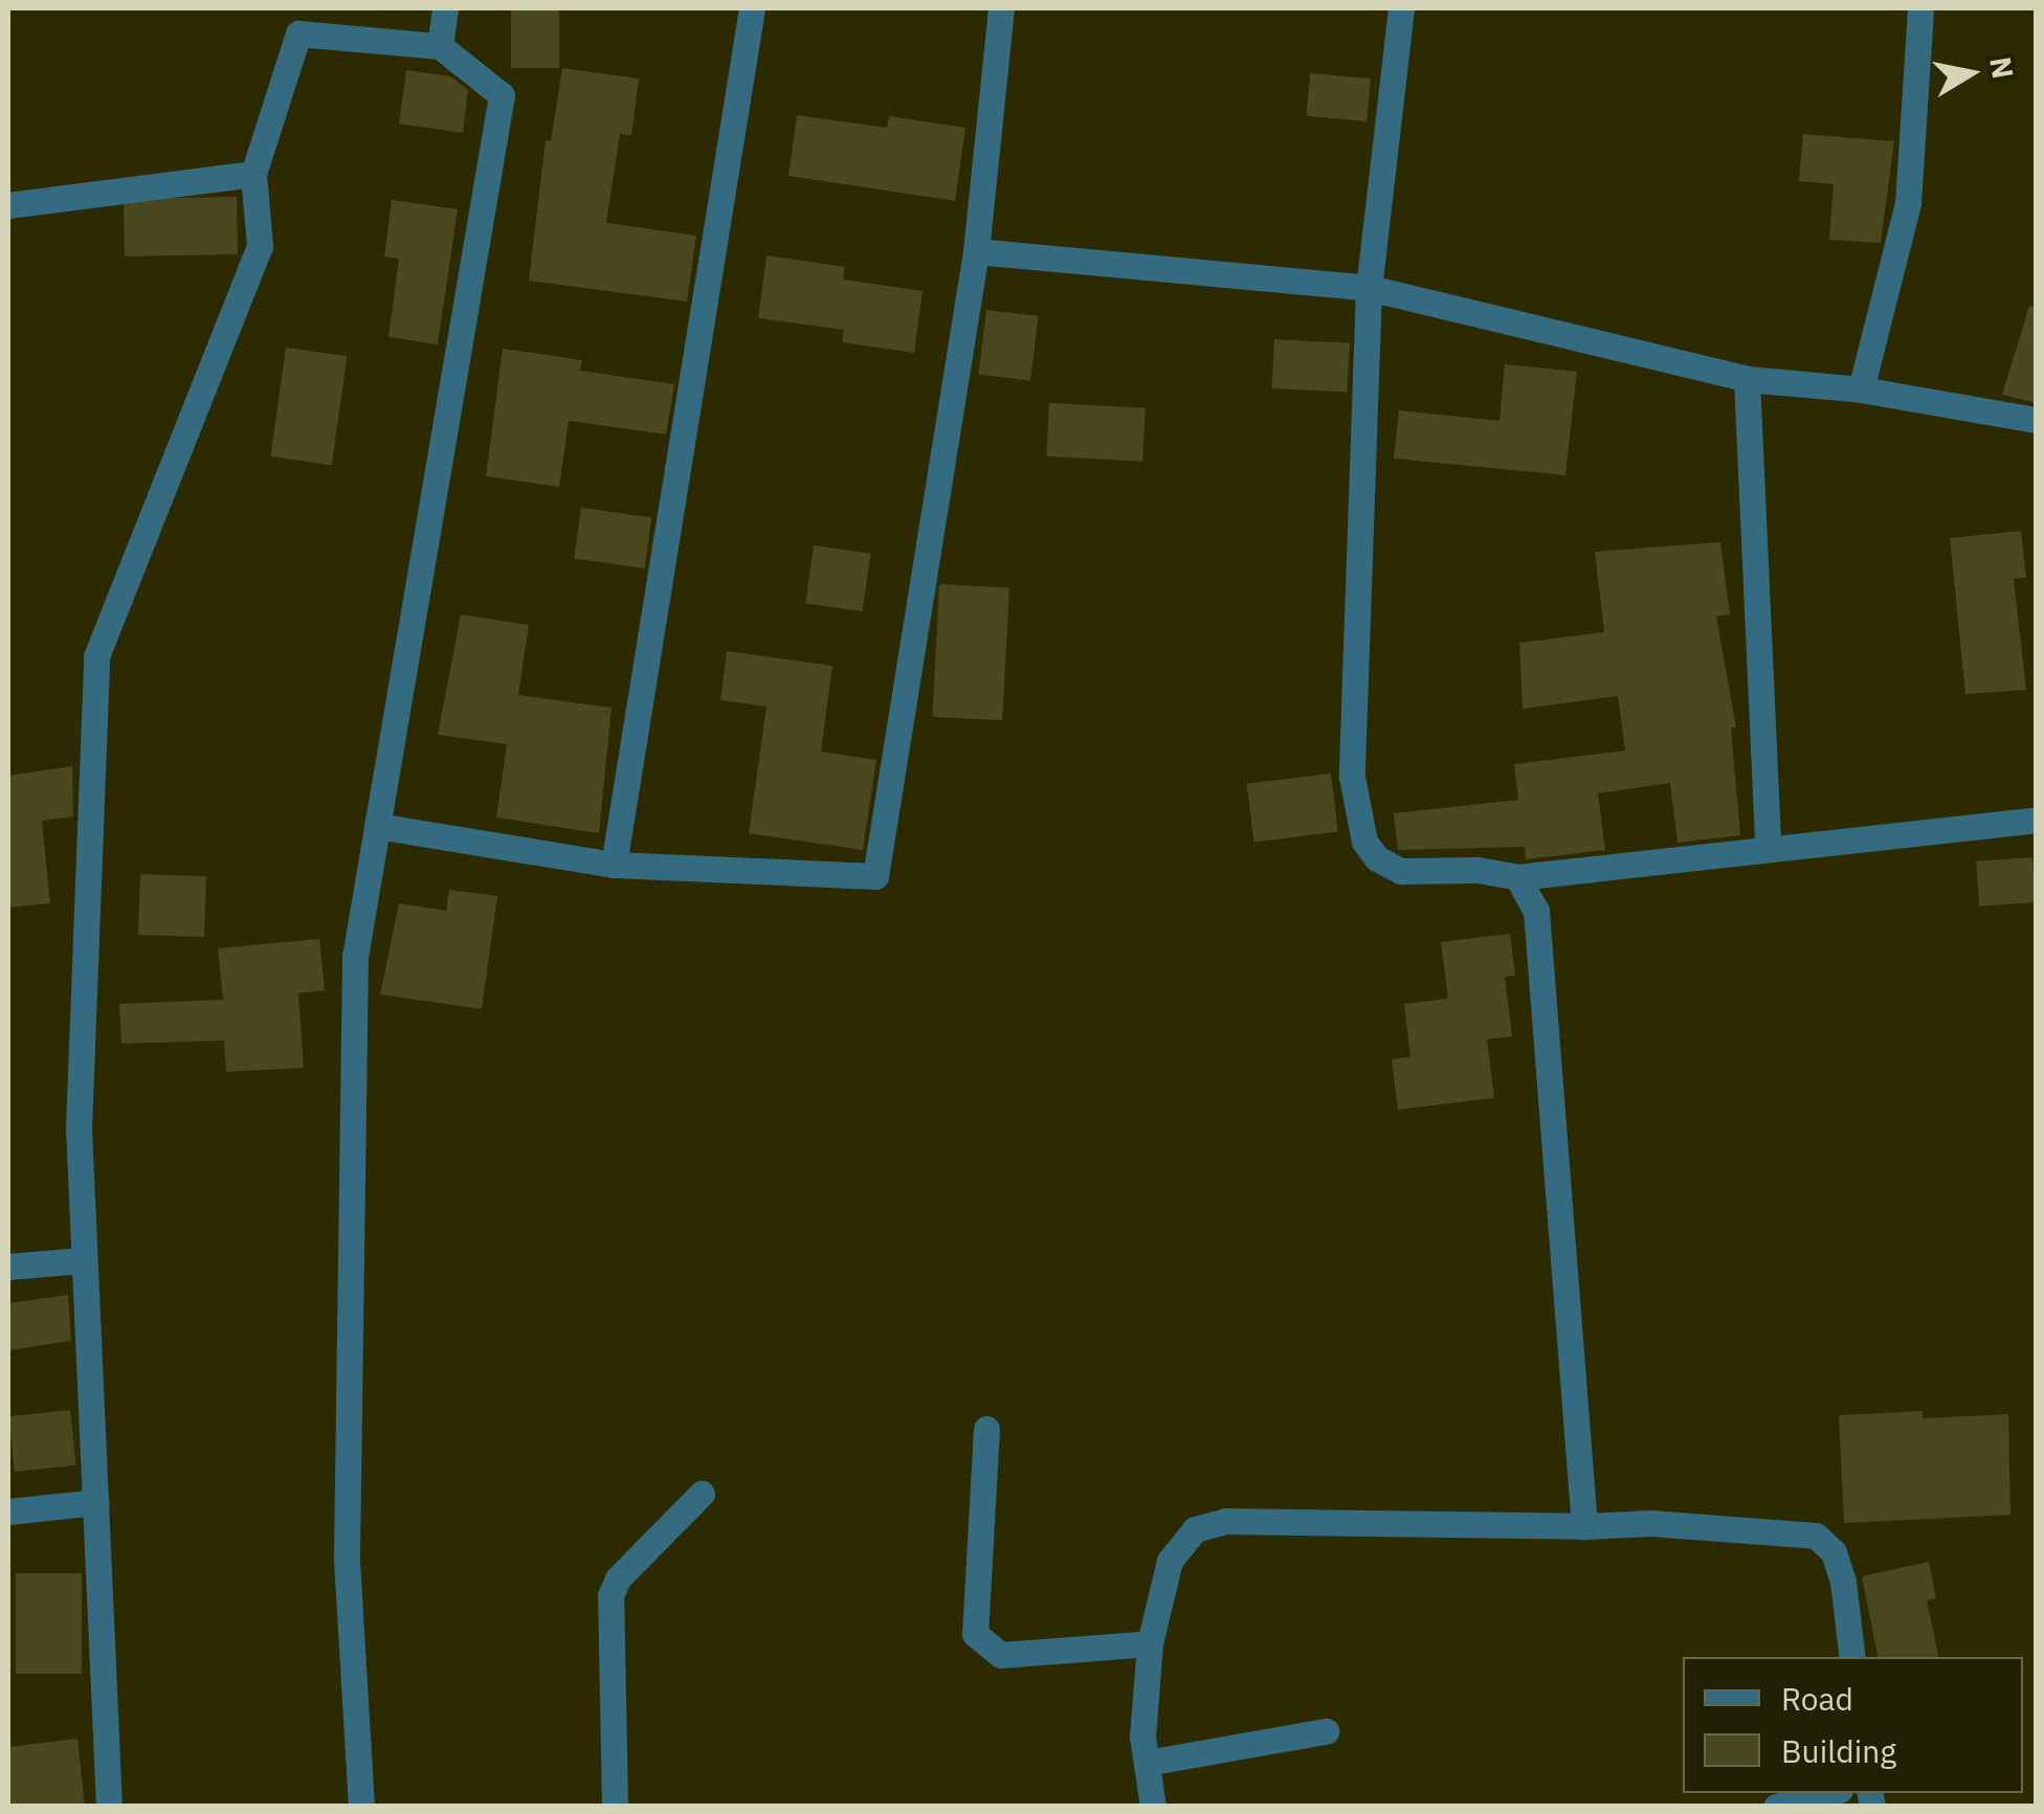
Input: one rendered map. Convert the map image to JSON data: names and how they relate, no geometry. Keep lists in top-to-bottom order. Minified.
{"legend":["Road","Building"],"north":"right"}
